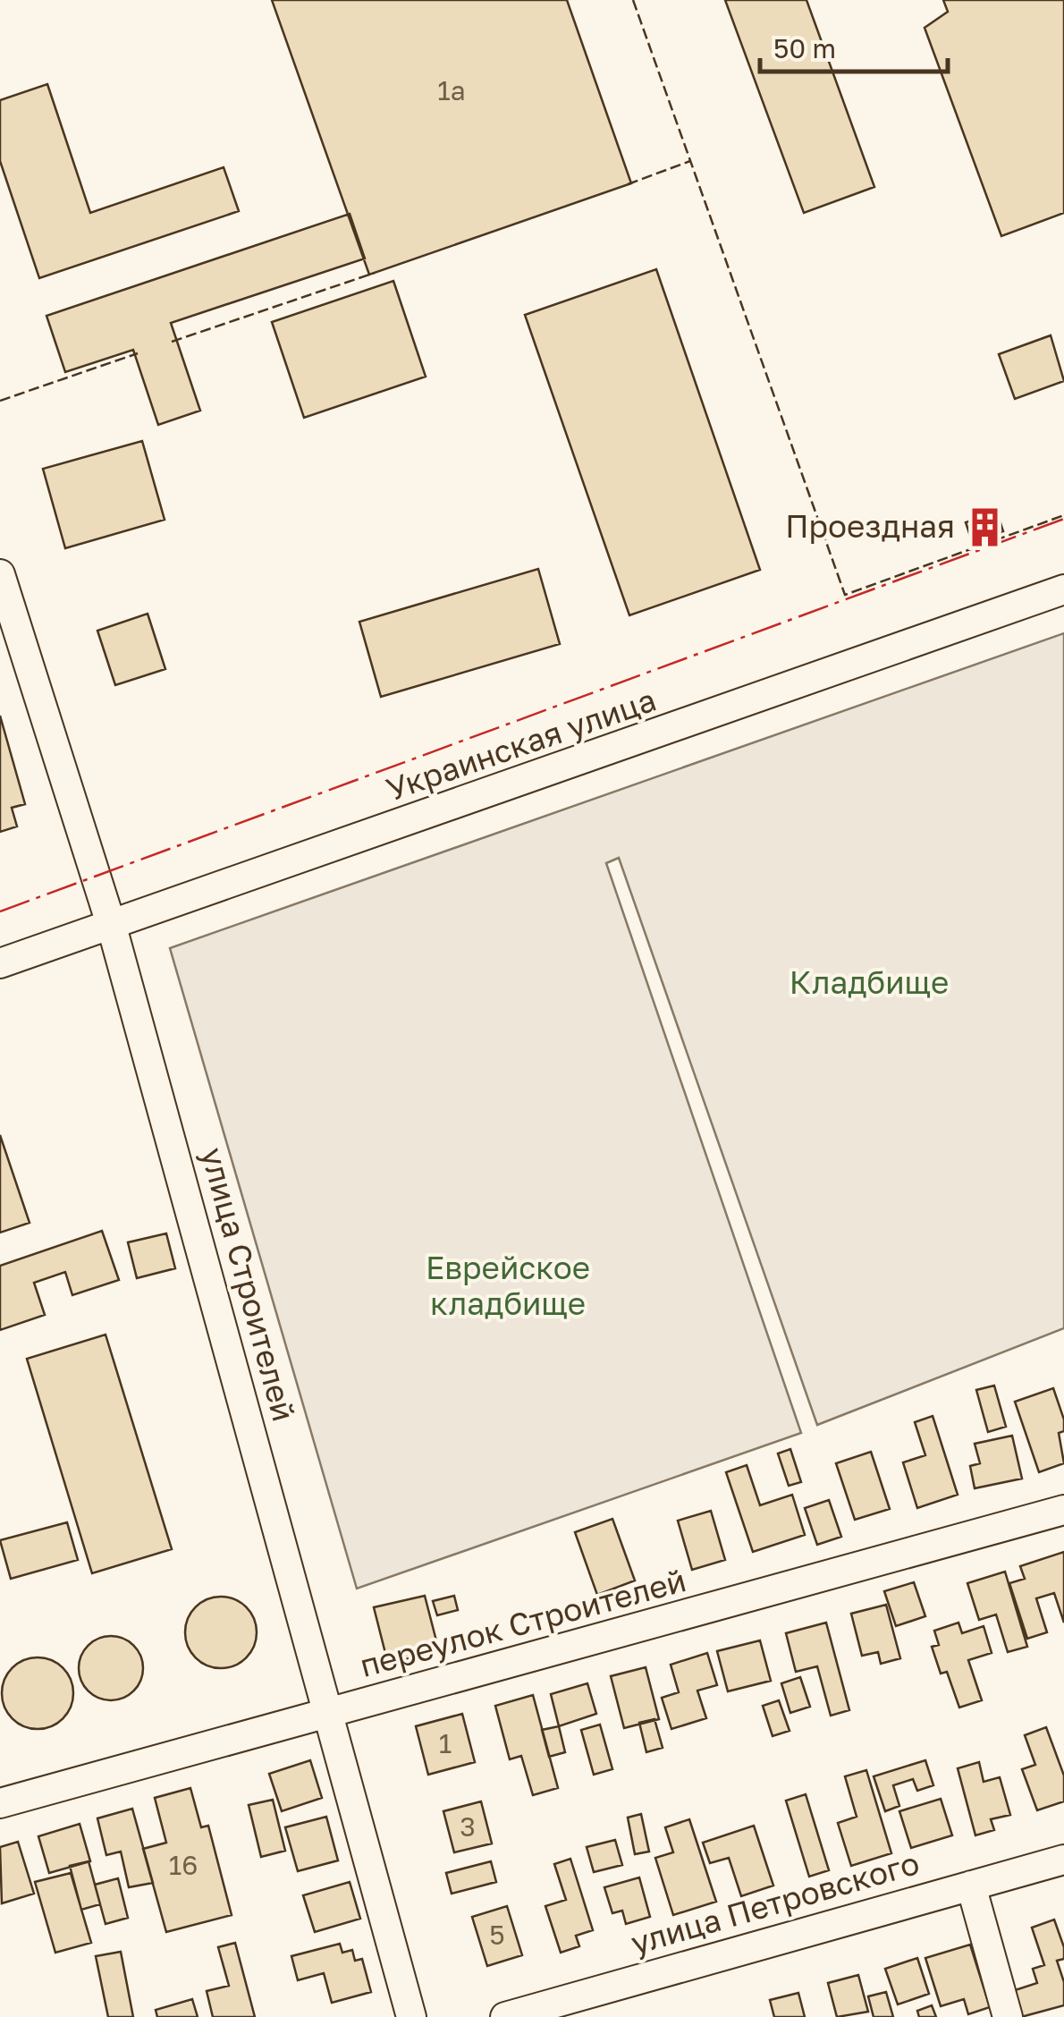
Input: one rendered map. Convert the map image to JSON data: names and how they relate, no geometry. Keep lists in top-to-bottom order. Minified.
{"streets":{"street":["Украинская улица","улица Строителей","переулок Строителей","улица Петровского"]},"crossings":[["Украинская улица","улица Строителей"],["улица Строителей","переулок Строителей"]],"parks":["Кладбище","Еврейское кладбище"],"places":{"building":["Проездная"]},"house_numbers":["1а","1","3","16","5"],"scale_bar":"50 m"}
